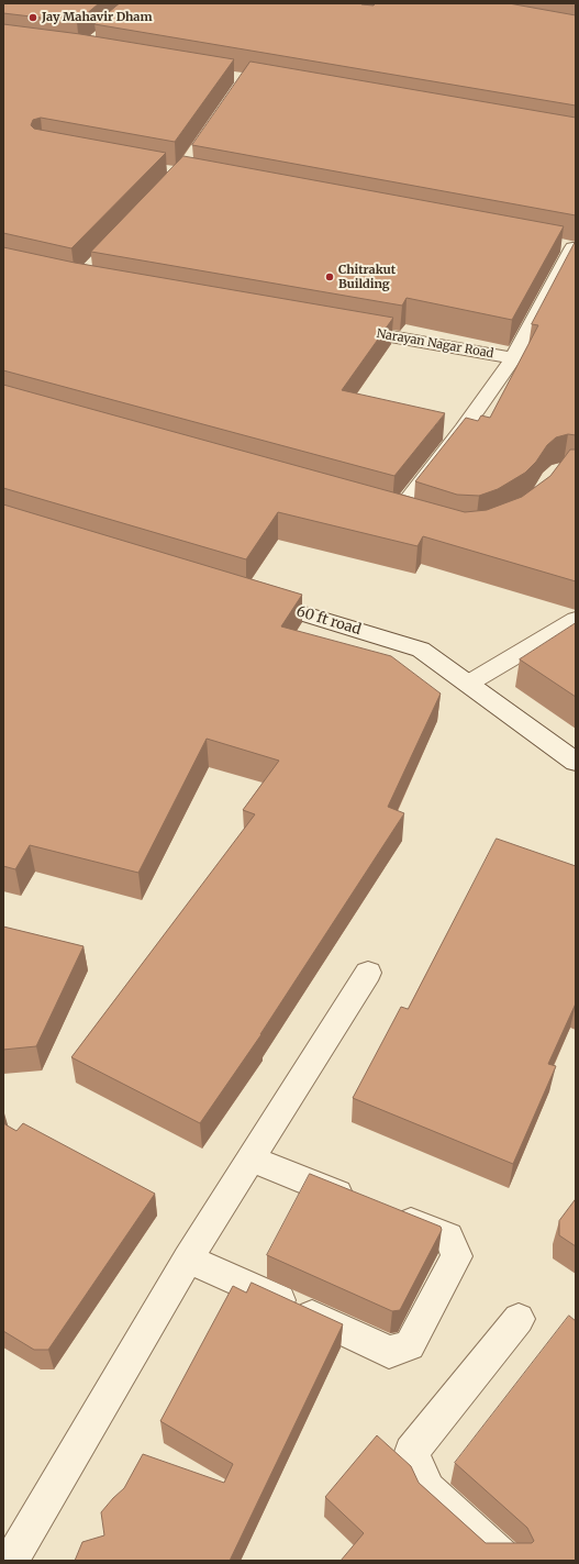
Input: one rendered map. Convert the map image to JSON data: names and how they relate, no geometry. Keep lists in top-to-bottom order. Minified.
{"streets":{"street":["Narayan Nagar Road","60 ft road"]},"places":["Jay Mahavir Dham","Chitrakut Building"]}
